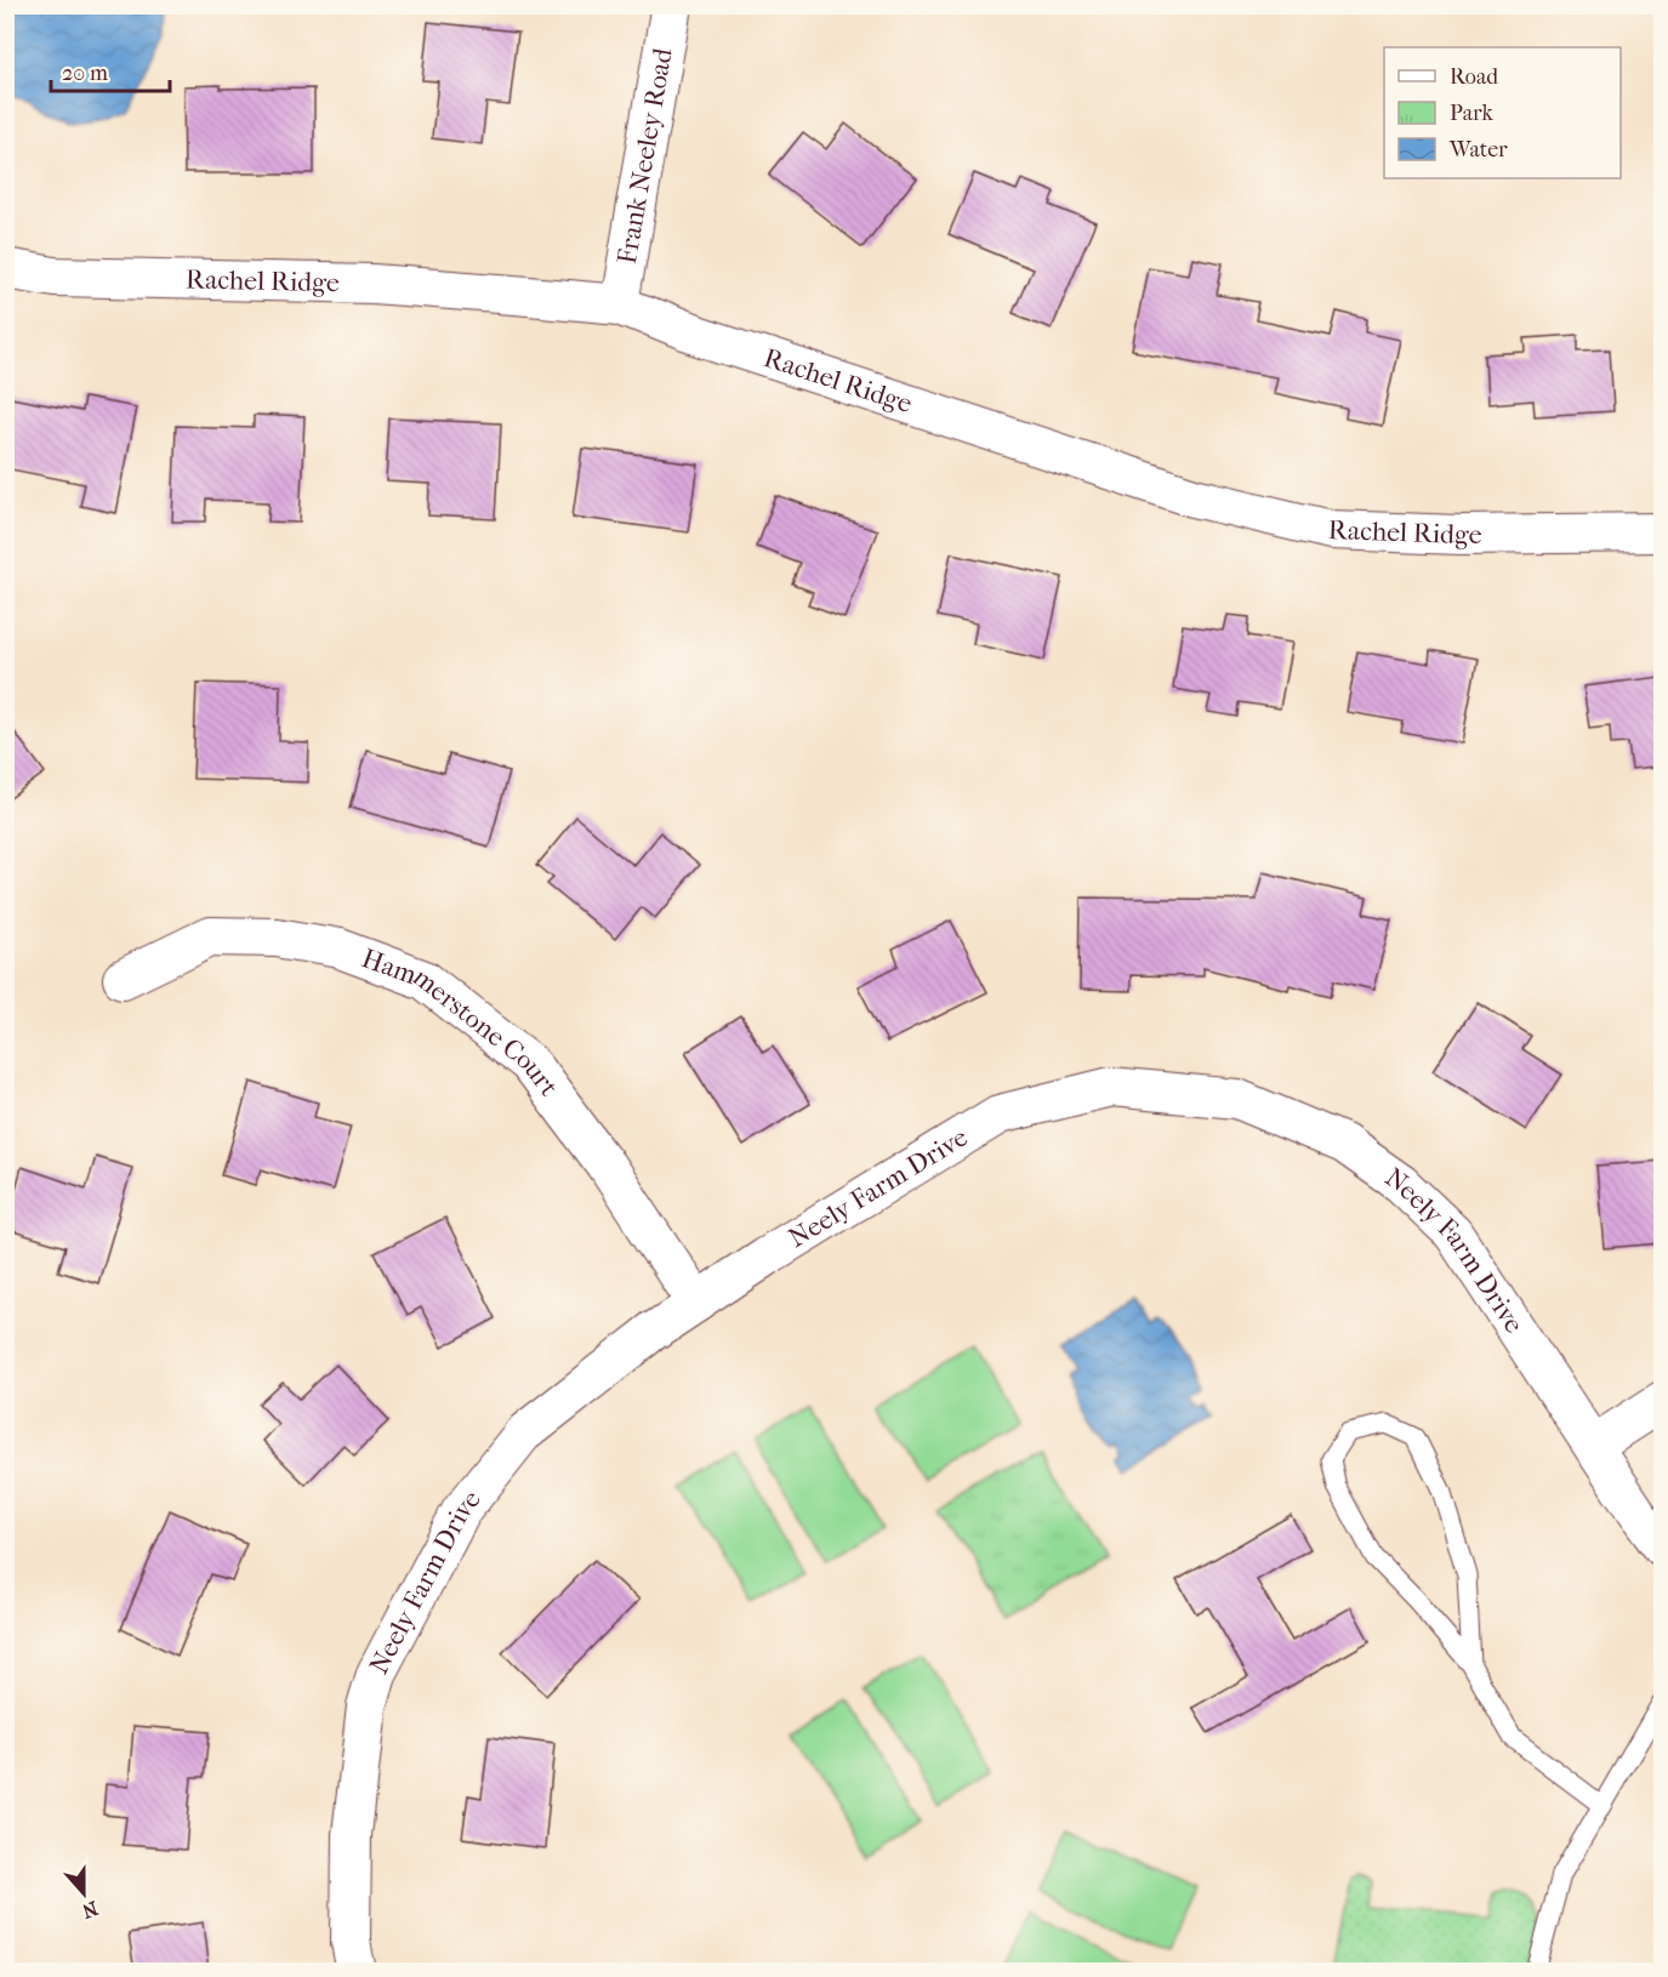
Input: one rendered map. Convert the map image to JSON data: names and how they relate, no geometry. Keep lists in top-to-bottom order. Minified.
{"streets":{"street":["Frank Neeley Road","Rachel Ridge","Hammerstone Court","Neely Farm Drive"]},"crossings":[["Frank Neeley Road","Rachel Ridge"],["Hammerstone Court","Neely Farm Drive"]],"legend":["Road","Park","Water"],"scale_bar":"20 m","north":"bottom"}
